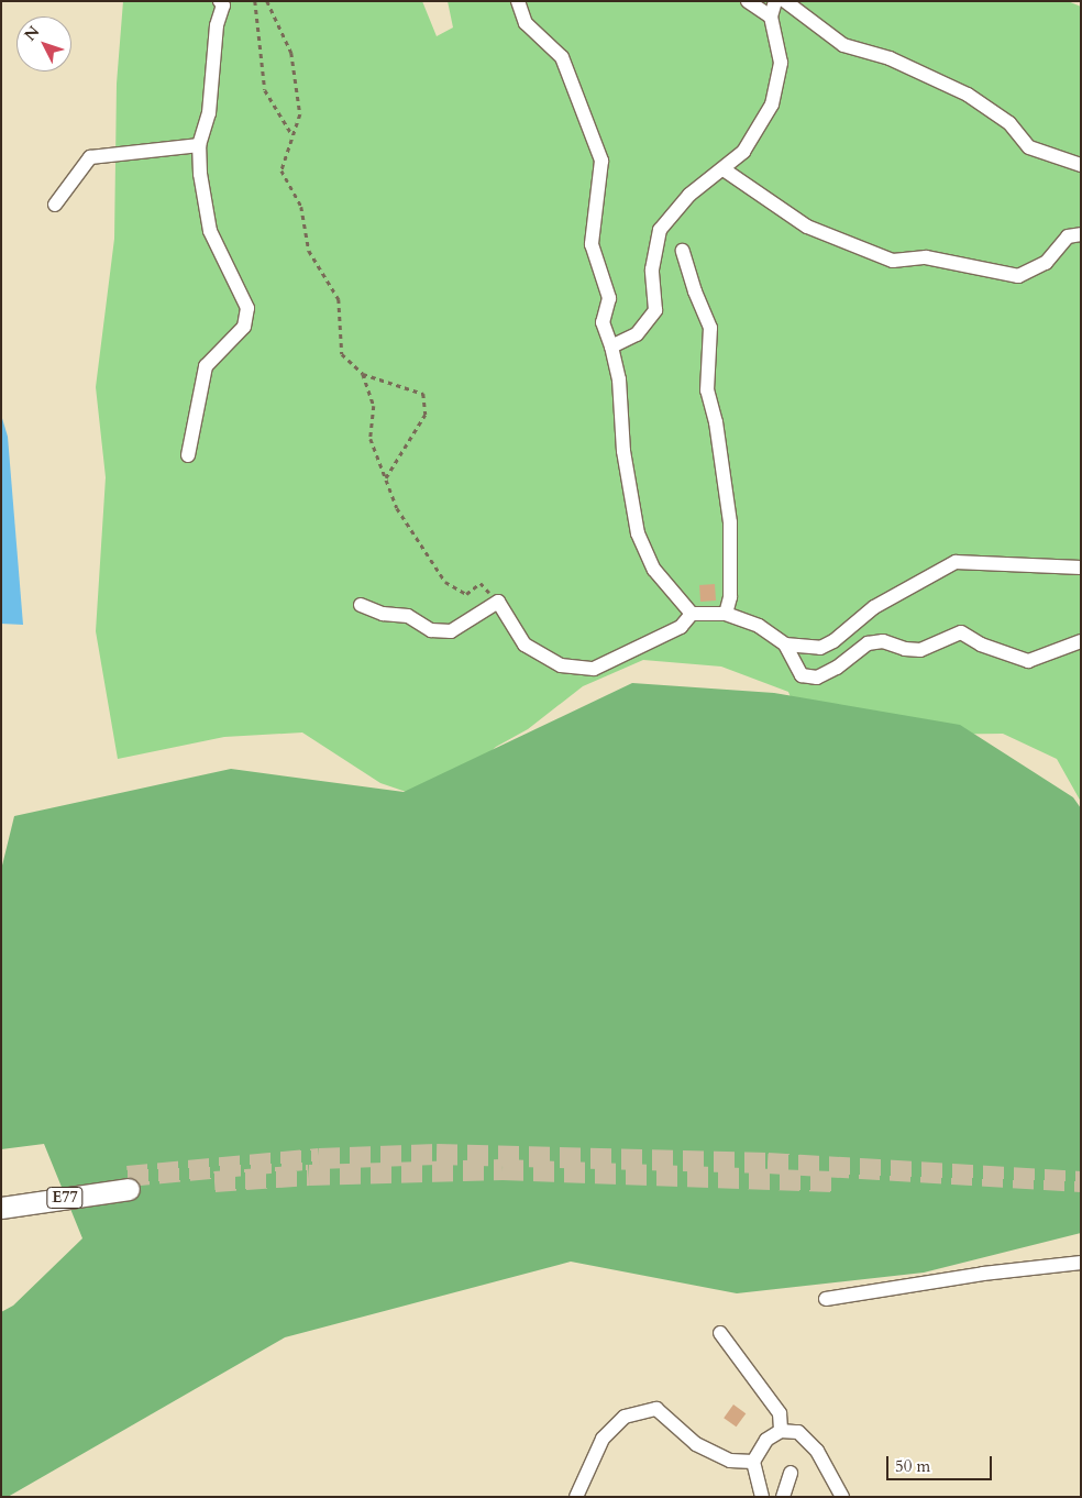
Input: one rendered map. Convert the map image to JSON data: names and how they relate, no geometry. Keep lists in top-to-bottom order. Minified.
{"streets":{"highway":["E77"]},"scale_bar":"50 m","north":"top left"}
